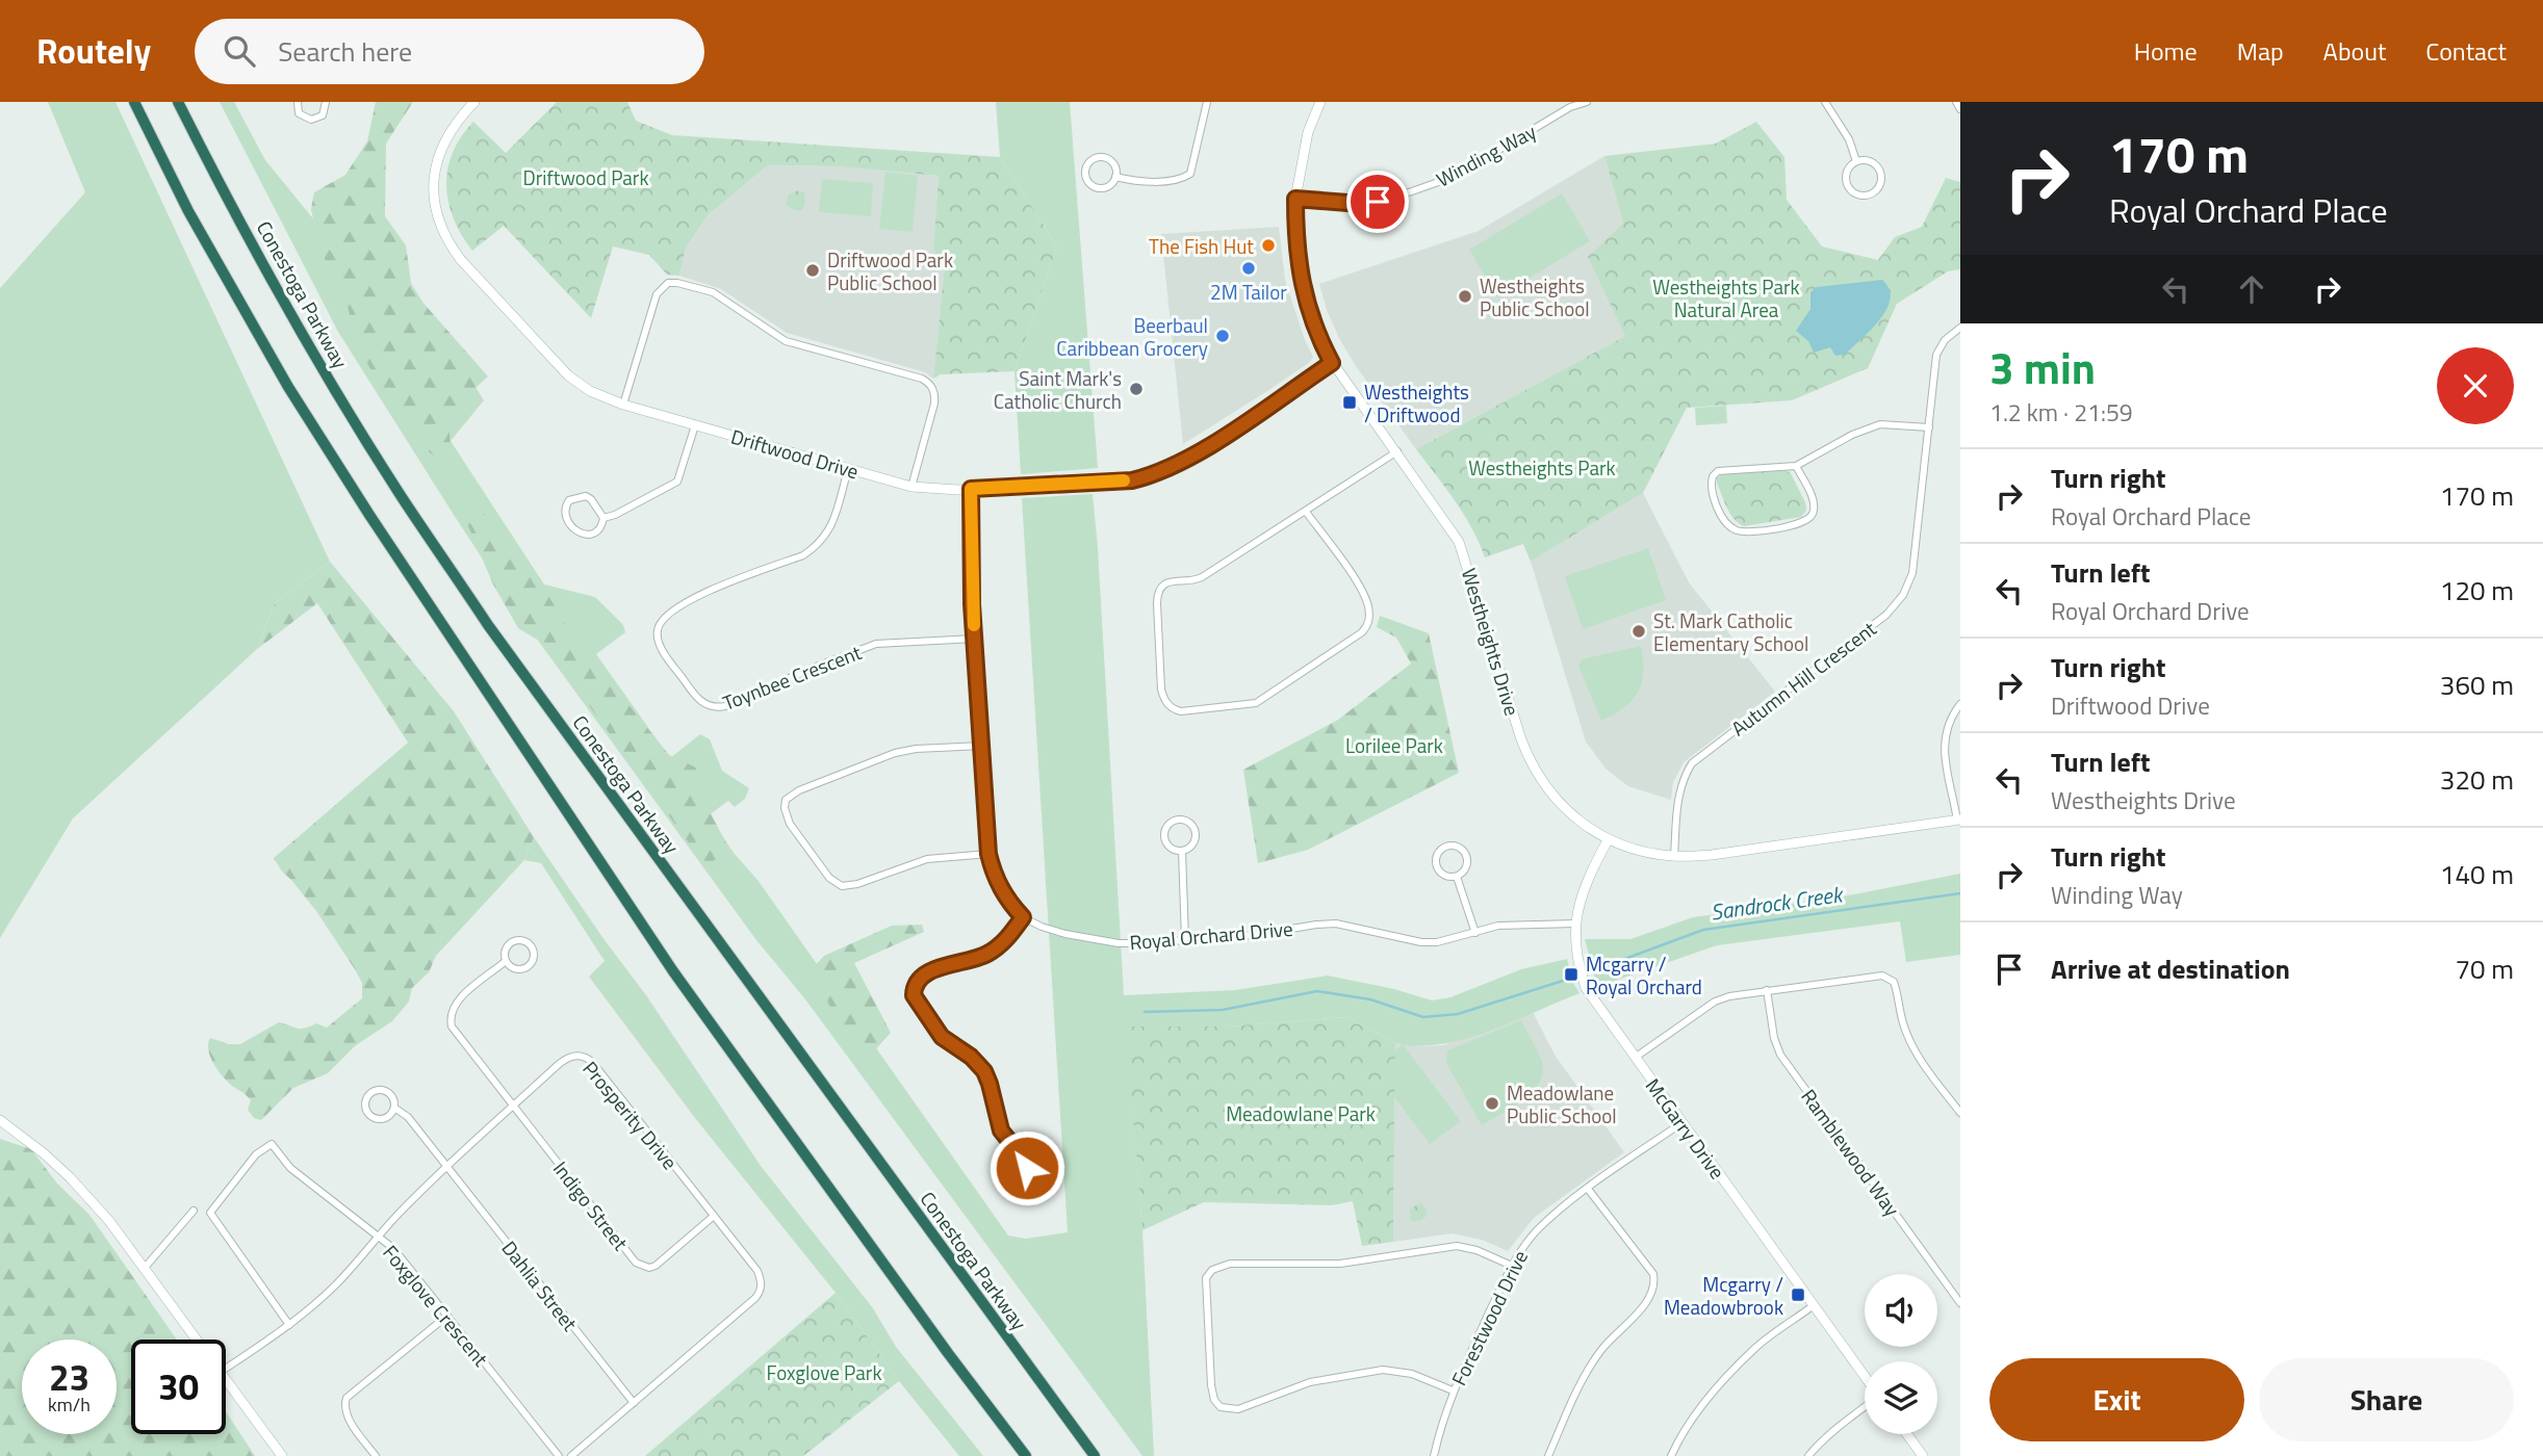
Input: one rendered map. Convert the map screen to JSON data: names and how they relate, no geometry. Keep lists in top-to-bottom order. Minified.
{"streets":{"highway":["Conestoga Parkway"],"street":["Winding Way","Driftwood Drive","Westheights Drive","Toynbee Crescent","Autumn Hill Crescent","Royal Orchard Drive","Prosperity Drive","McGarry Drive","Ramblewood Way","Indigo Street","Dahlia Street","Foxglove Crescent","Forestwood Drive"]},"crossings":[["Winding Way","Westheights Drive"],["Driftwood Drive","Westheights Drive"],["Driftwood Drive","Toynbee Crescent"],["Driftwood Drive","Royal Orchard Drive"],["Westheights Drive","Autumn Hill Crescent"],["Westheights Drive","McGarry Drive"],["Toynbee Crescent","Royal Orchard Drive"],["Royal Orchard Drive","McGarry Drive"],["Prosperity Drive","Indigo Street"],["Prosperity Drive","Dahlia Street"],["Prosperity Drive","Foxglove Crescent"],["McGarry Drive","Forestwood Drive"]],"water":["Sandrock Creek"],"parks":["Driftwood Park","Westheights Park Natural Area","Westheights Park","Lorilee Park","Meadowlane Park","Foxglove Park"],"places":{"other":["The Fish Hut","2M Tailor","Driftwood Park Public School","Westheights Public School","Beerbaul Caribbean Grocery","Saint Mark's Catholic Church","St. Mark Catholic Elementary School","Meadowlane Public School"],"transit":["Westheights / Driftwood","Mcgarry / Royal Orchard","Mcgarry / Meadowbrook"]},"page":{"header":"Routely","search":"Search here","nav":["Home","Map","About","Contact"],"turn":["170 m","Royal Orchard Place"],"heading":["3 min","1.2 km · 21:59"],"list":[{"name":"Turn right","note":"Royal Orchard Place","value":"170 m"},{"name":"Turn left","note":"Royal Orchard Drive","value":"120 m"},{"name":"Turn right","note":"Driftwood Drive","value":"360 m"},{"name":"Turn left","note":"Westheights Drive","value":"320 m"},{"name":"Turn right","note":"Winding Way","value":"140 m"},{"name":"Arrive at destination","value":"70 m"}],"speed":"23 km/h","limit":"30","buttons":["Exit","Share"]}}
